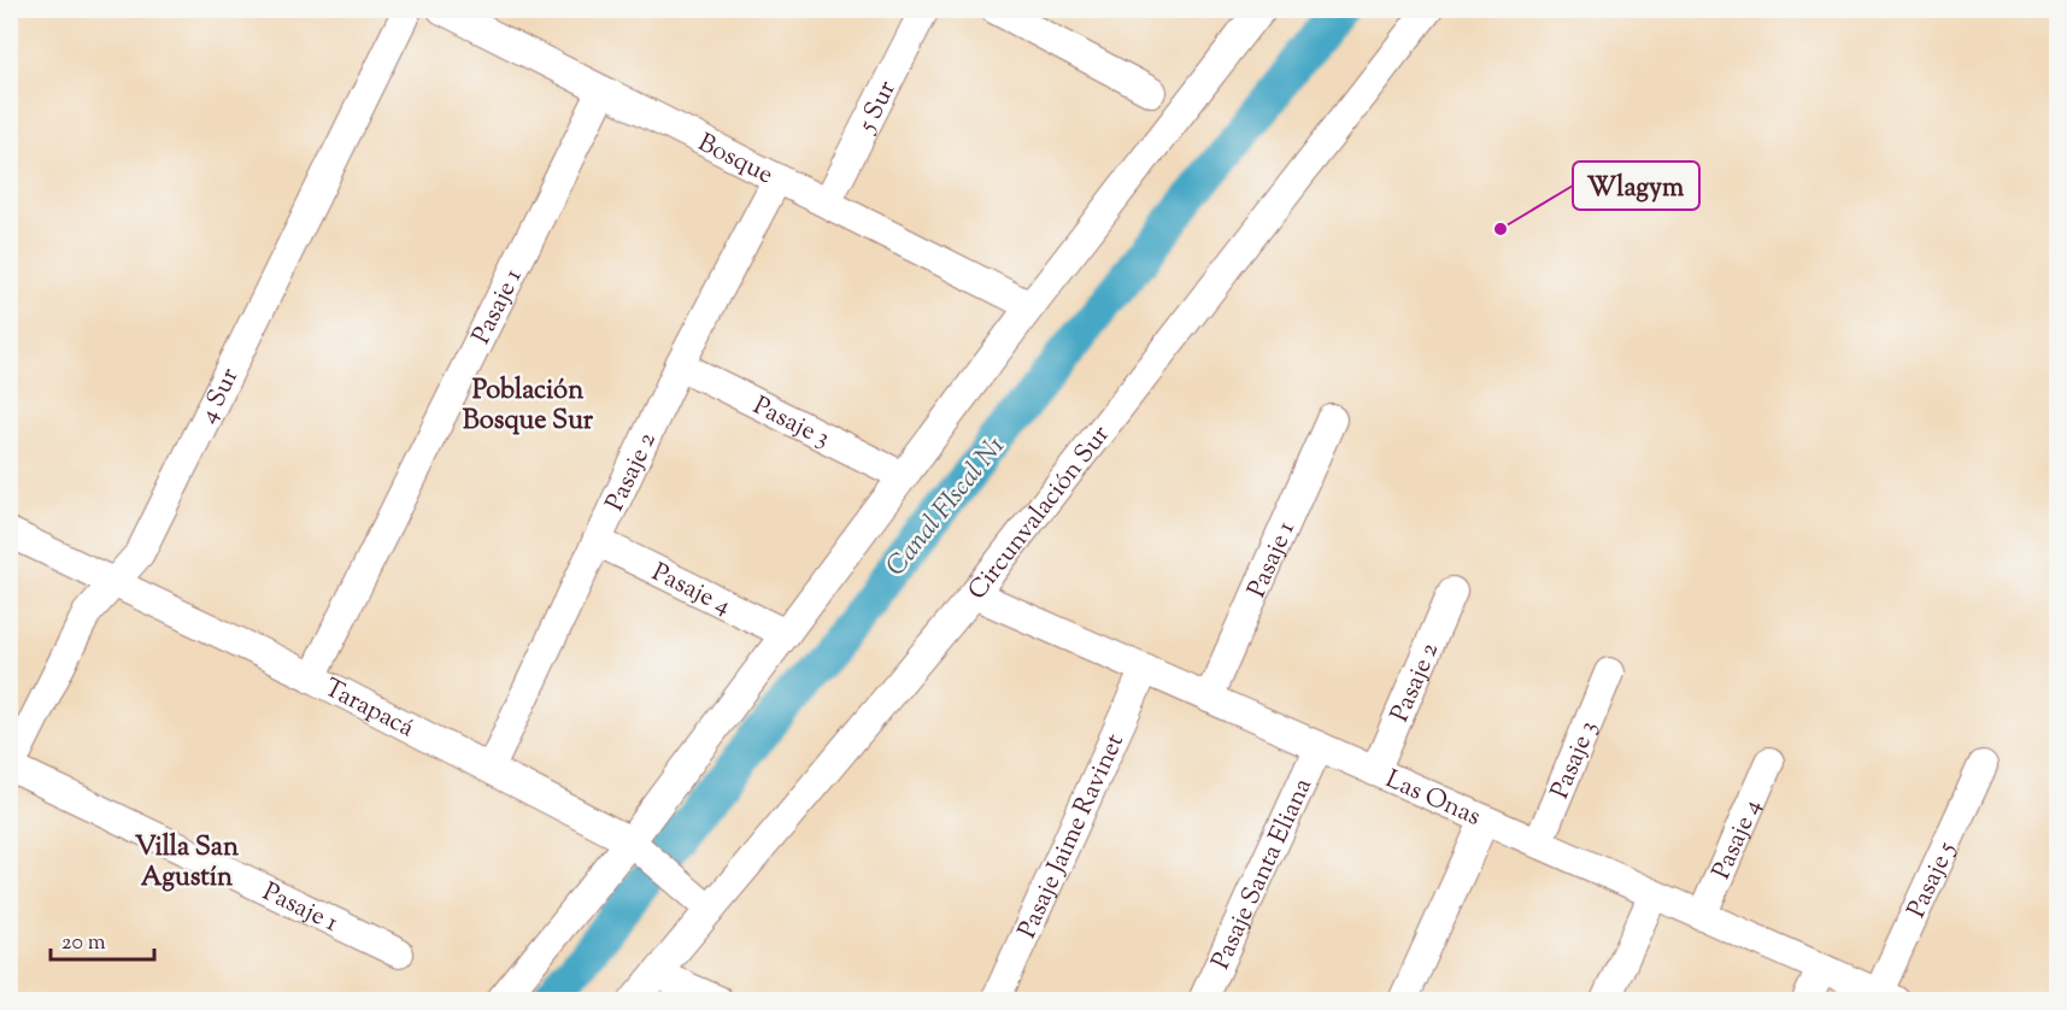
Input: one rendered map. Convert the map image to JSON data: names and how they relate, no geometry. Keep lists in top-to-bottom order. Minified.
{"streets":{"street":["5 Sur","Bosque","Pasaje 1","4 Sur","Pasaje 3","Pasaje 2","Circunvalación Sur","Pasaje 4","Tarapacá","Las Onas","Pasaje Jaime Ravinet","Pasaje Santa Eliana","Pasaje 5"]},"crossings":[["5 Sur","Bosque"],["Bosque","Pasaje 1"],["Bosque","Pasaje 2"],["Pasaje 1","4 Sur"],["Pasaje 1","Tarapacá"],["Pasaje 1","Las Onas"],["4 Sur","Tarapacá"],["Pasaje 3","Pasaje 2"],["Pasaje 3","Las Onas"],["Pasaje 2","Pasaje 4"],["Pasaje 2","Tarapacá"],["Pasaje 2","Las Onas"],["Circunvalación Sur","Tarapacá"],["Circunvalación Sur","Las Onas"],["Pasaje 4","Las Onas"],["Las Onas","Pasaje Jaime Ravinet"],["Las Onas","Pasaje Santa Eliana"],["Las Onas","Pasaje 5"]],"districts":["Población Bosque Sur","Villa San Agustín"],"water":["Canal FIscal N1"],"places":["Wlagym"],"scale_bar":"20 m"}
